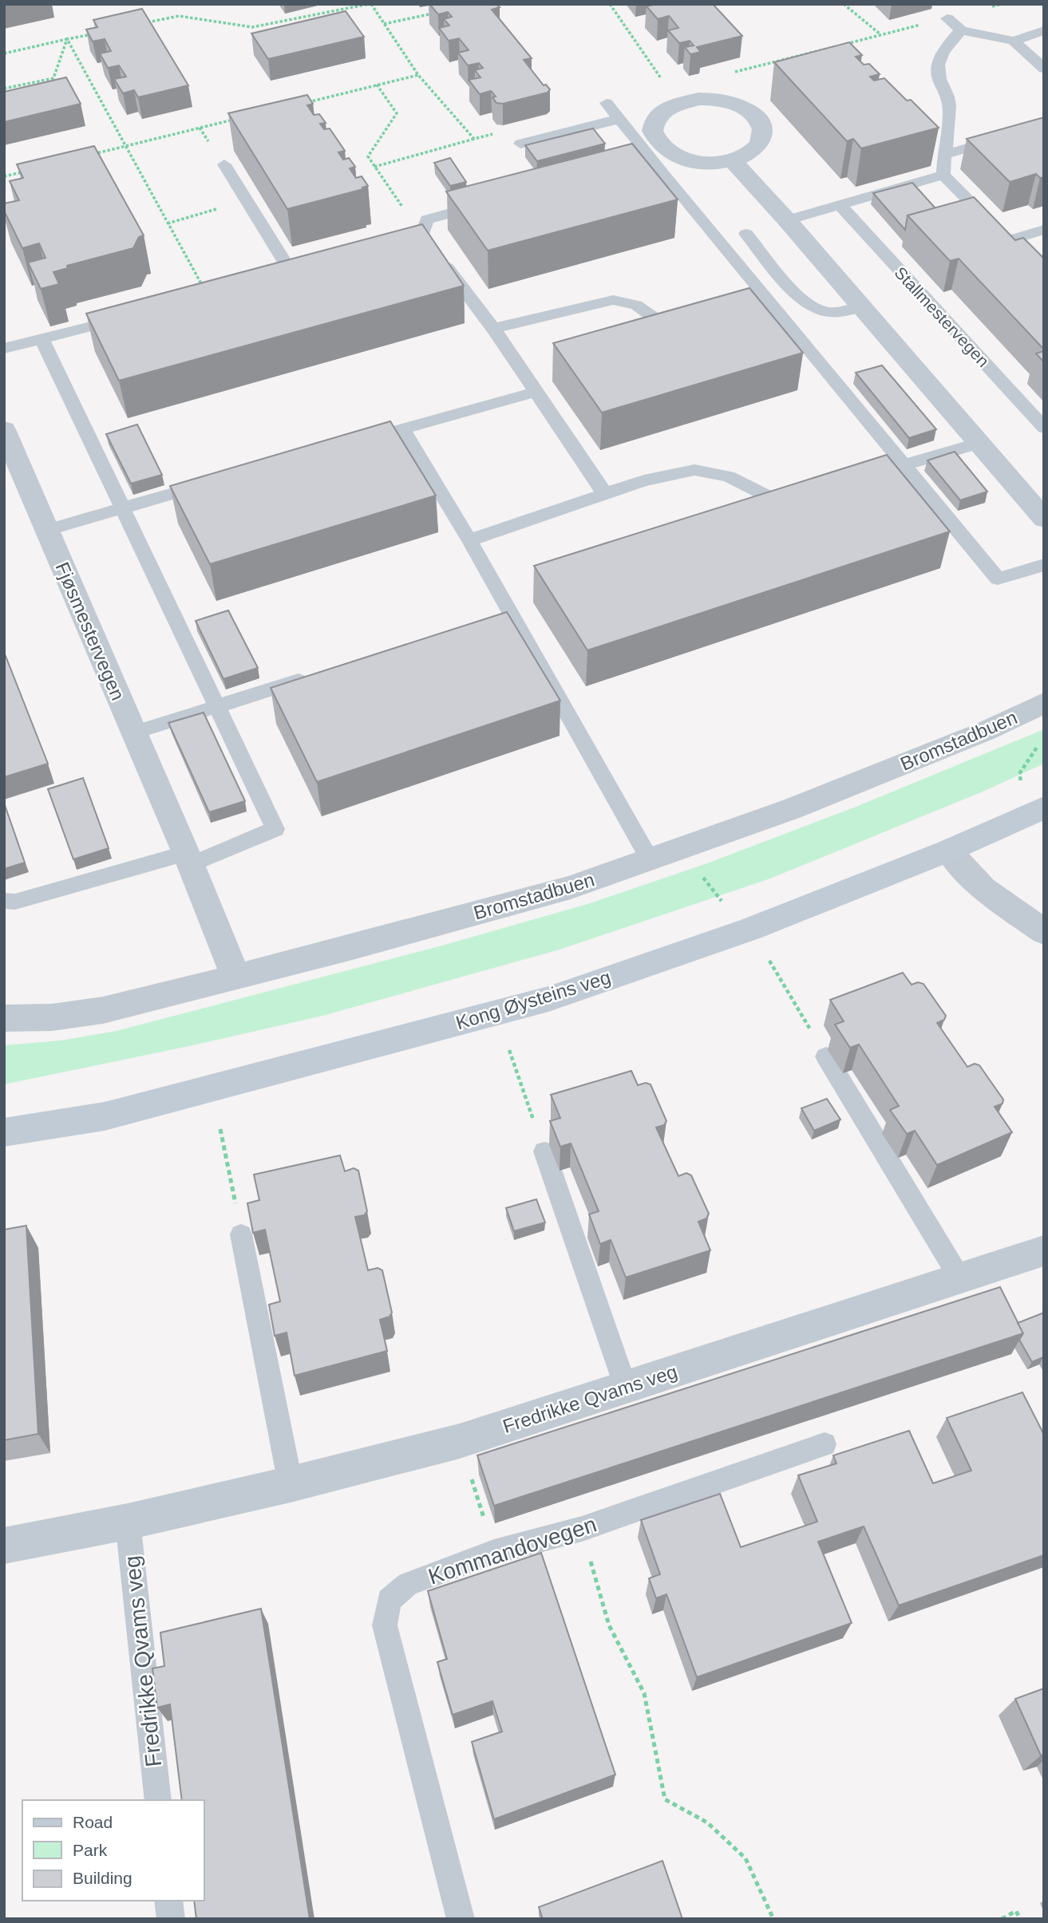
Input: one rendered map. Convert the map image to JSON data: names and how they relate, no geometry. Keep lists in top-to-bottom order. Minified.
{"streets":{"main road":["Kong Øysteins veg"],"street":["Fjøsmestervegen","Bromstadbuen","Fredrikke Qvams veg"],"lane":["Stallmestervegen","Kommandovegen"]},"crossings":[["Fjøsmestervegen","Bromstadbuen"]],"legend":["Road","Park","Building"]}
